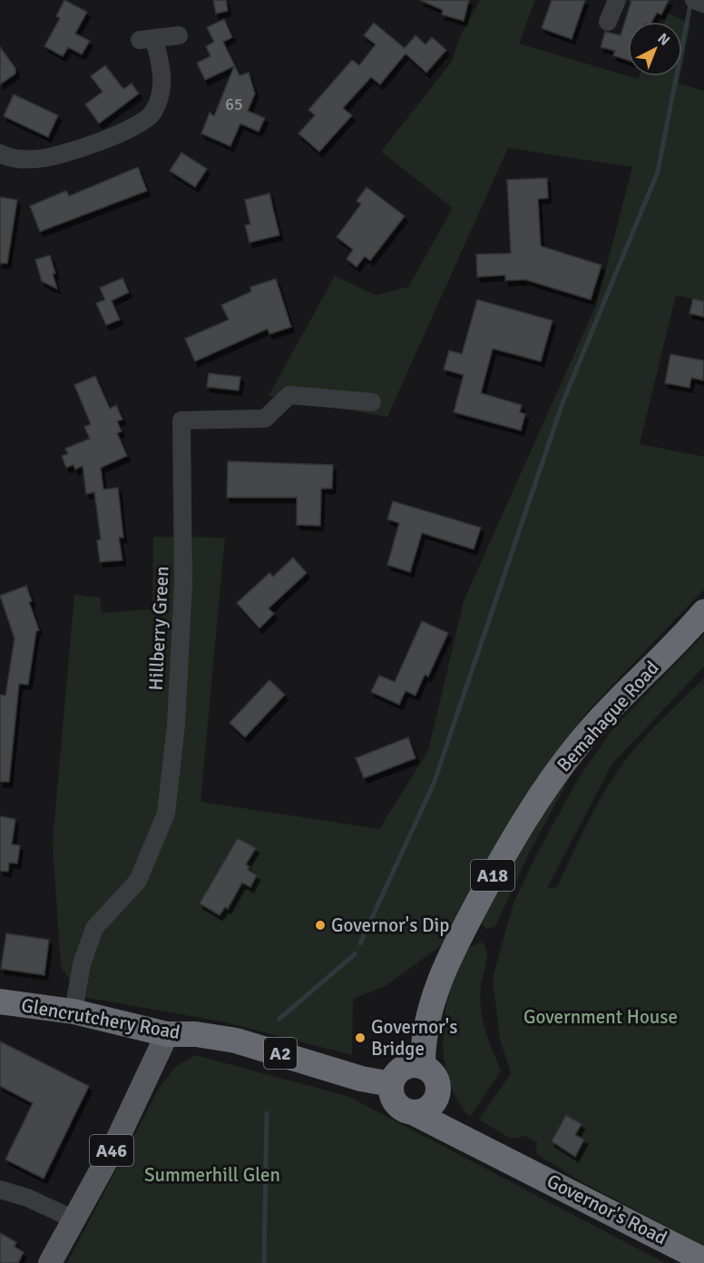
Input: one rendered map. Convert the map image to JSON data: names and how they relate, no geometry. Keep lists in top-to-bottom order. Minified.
{"streets":{"highway":["Bemahague Road","A18","Glencrutchery Road","A2","Governor's Road"],"main road":["A46"],"street":["Hillberry Green"]},"crossings":[["Hillberry Green","Glencrutchery Road"],["Bemahague Road","Glencrutchery Road"],["Bemahague Road","Governor's Road"],["Glencrutchery Road","A46"],["Glencrutchery Road","Governor's Road"]],"parks":["Government House","Summerhill Glen"],"places":["Governor's Dip","Governor's Bridge"],"house_numbers":["65"],"north":"top right"}
